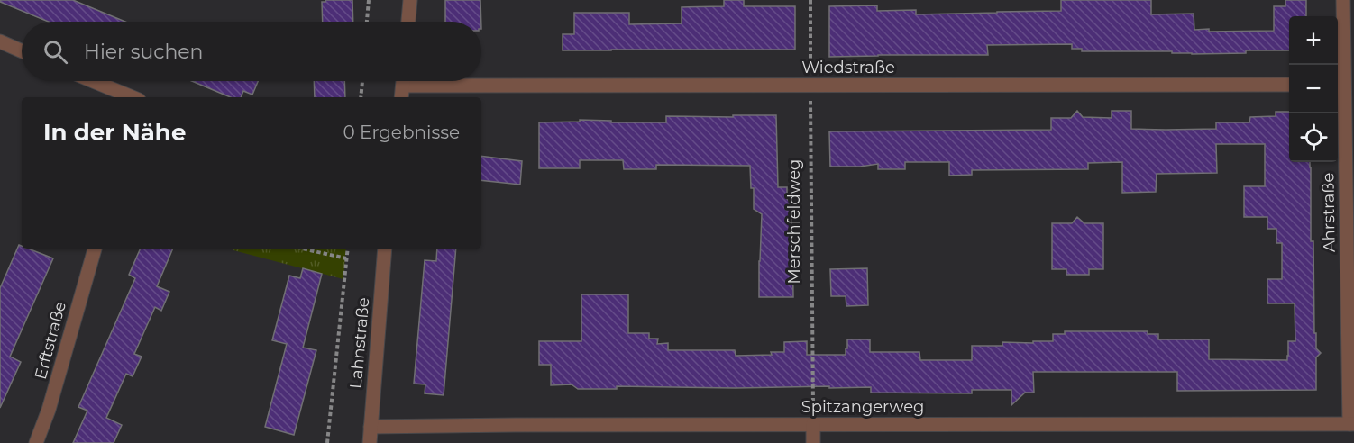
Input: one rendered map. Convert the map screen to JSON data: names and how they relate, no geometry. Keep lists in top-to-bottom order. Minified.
{"streets":{"street":["Wiedstraße","Ahrstraße","Erftstraße","Lahnstraße","Spitzangerweg"],"path":["Merschfeldweg"]},"crossings":[["Wiedstraße","Merschfeldweg"],["Ahrstraße","Spitzangerweg"],["Merschfeldweg","Spitzangerweg"],["Lahnstraße","Spitzangerweg"]],"page":{"map_buttons":["+","−"],"search":"Hier suchen","heading":["In der Nähe","0 Ergebnisse"]}}
